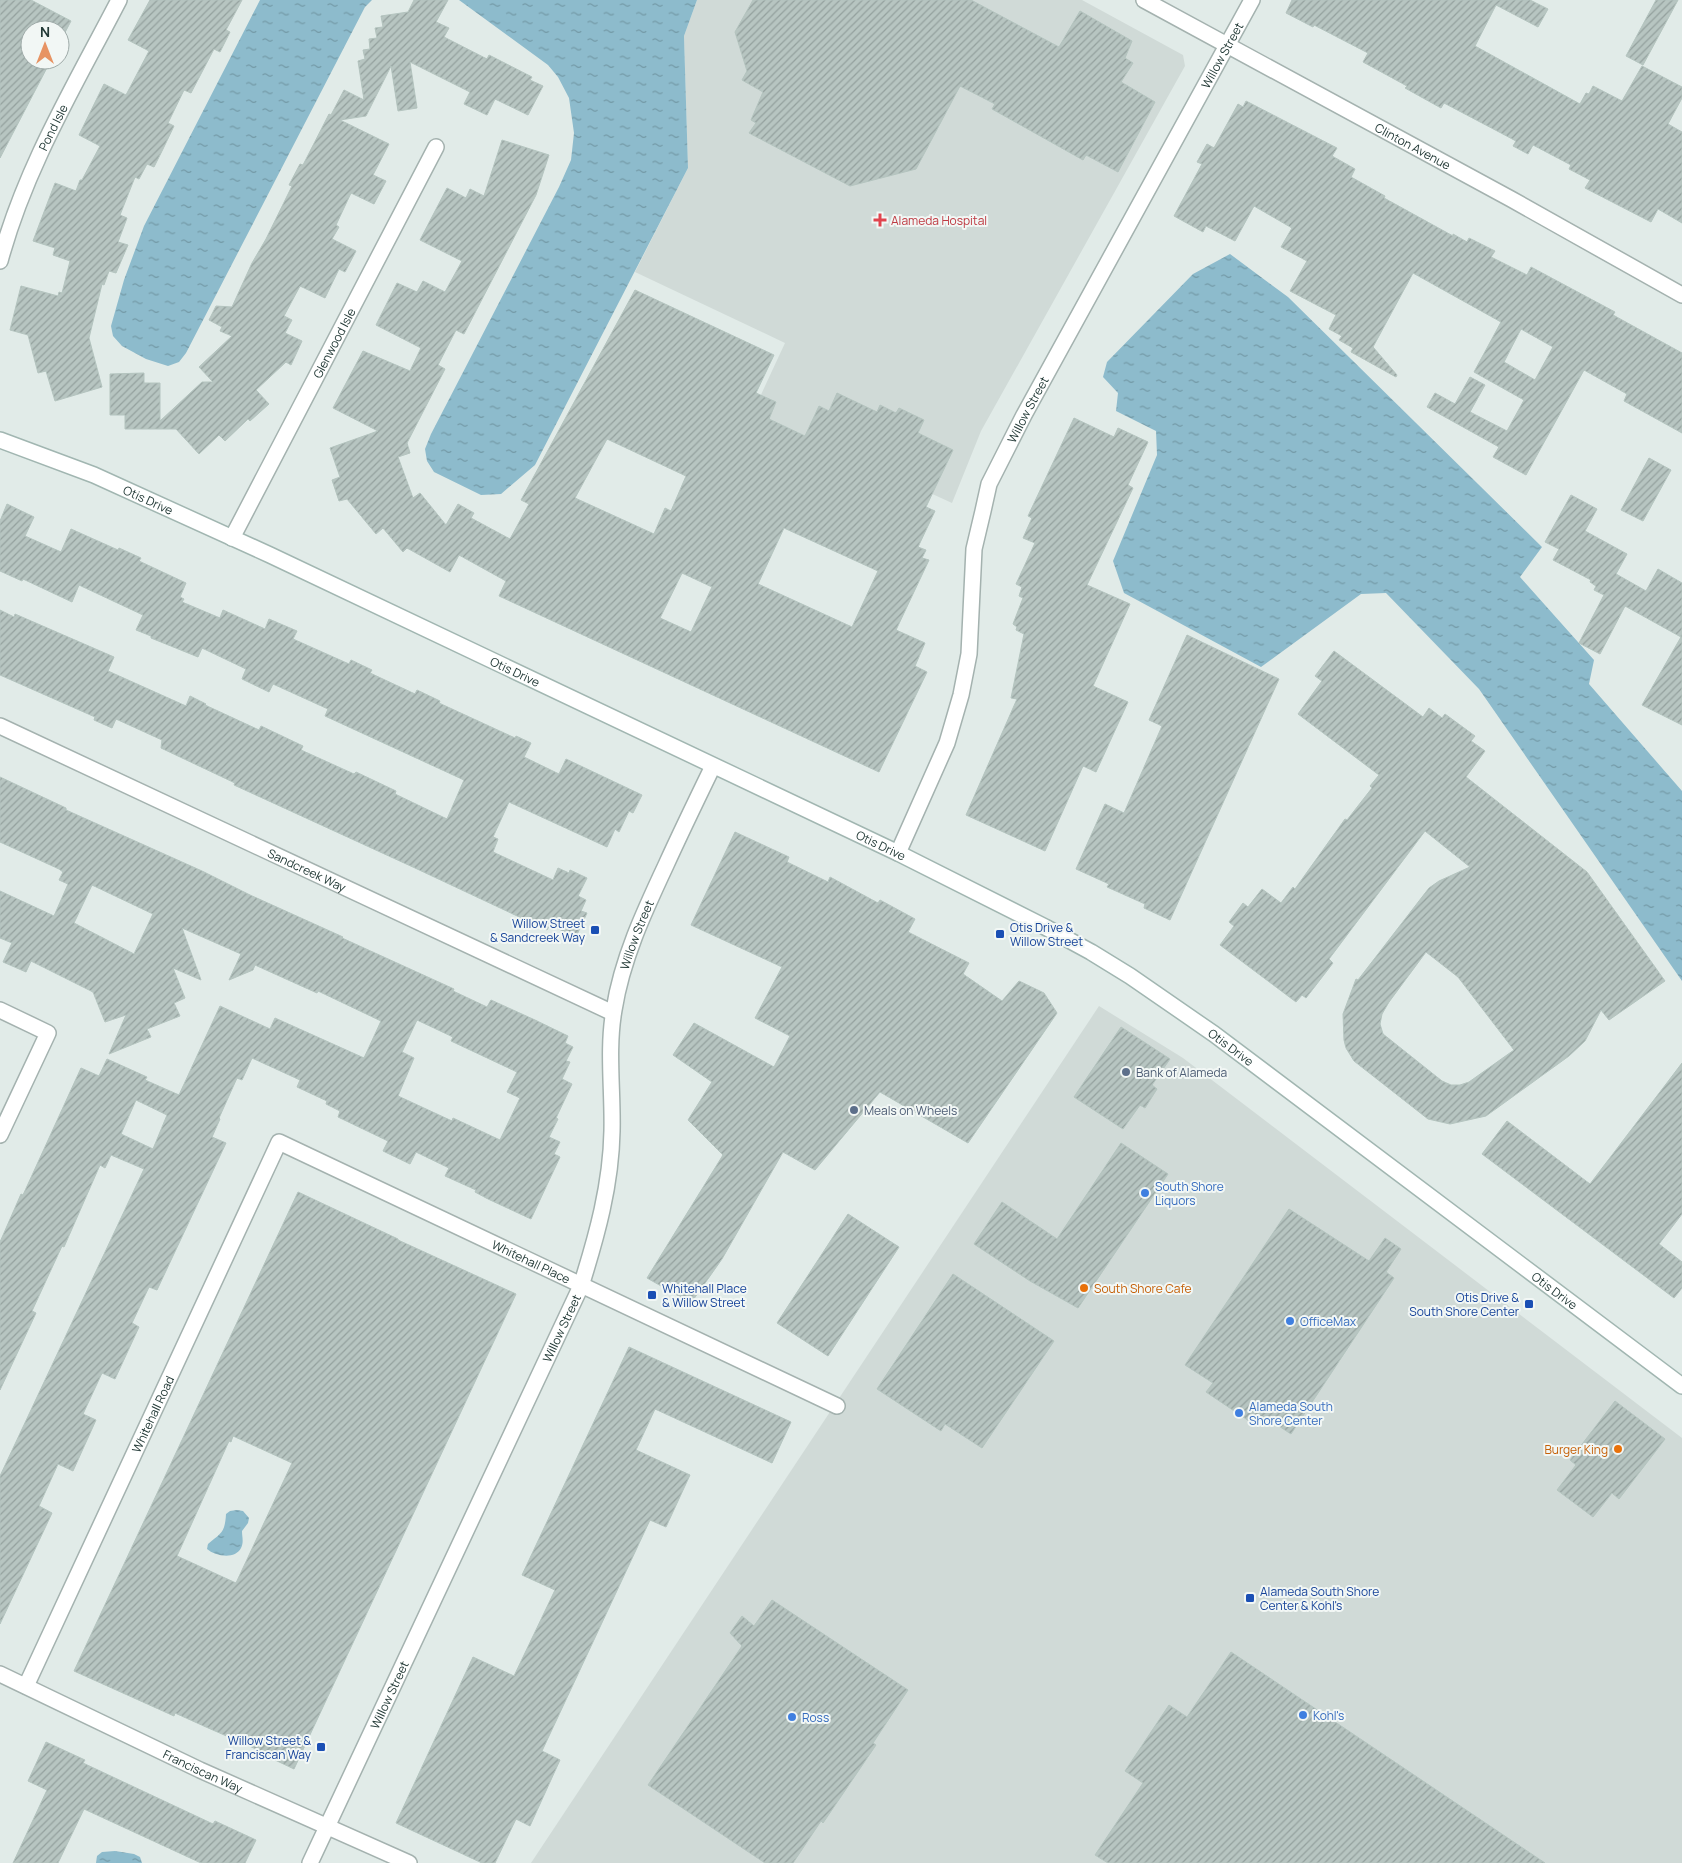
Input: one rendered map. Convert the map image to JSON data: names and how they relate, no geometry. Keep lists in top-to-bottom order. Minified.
{"streets":{"street":["Willow Street","Pond Isle","Clinton Avenue","Glenwood Isle","Otis Drive","Sandcreek Way","Whitehall Place","Whitehall Road","Franciscan Way"]},"crossings":[["Willow Street","Clinton Avenue"],["Willow Street","Otis Drive"],["Willow Street","Sandcreek Way"],["Willow Street","Whitehall Place"],["Willow Street","Franciscan Way"],["Glenwood Isle","Otis Drive"],["Whitehall Place","Whitehall Road"],["Whitehall Road","Franciscan Way"]],"places":{"health":["Alameda Hospital"],"transit":["Willow Street & Sandcreek Way","Otis Drive & Willow Street","Whitehall Place & Willow Street","Otis Drive & South Shore Center","Alameda South Shore Center & Kohl's","Willow Street & Franciscan Way"],"other":["Bank of Alameda","Meals on Wheels","South Shore Liquors","South Shore Cafe","OfficeMax","Alameda South Shore Center","Burger King","Kohl's","Ross"]},"north":"top"}
